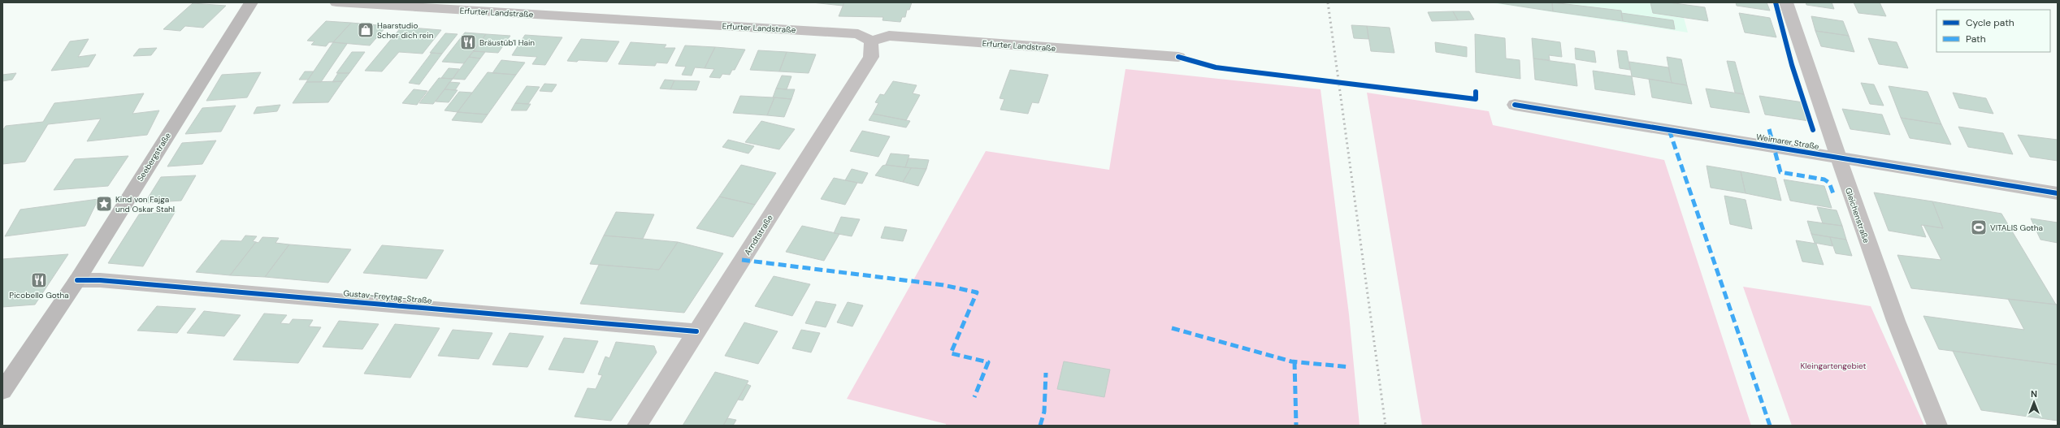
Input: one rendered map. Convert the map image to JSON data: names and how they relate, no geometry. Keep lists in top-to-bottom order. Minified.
{"streets":{"main road":["Seebergstraße"],"street":["Erfurter Landstraße","Weimarer Straße","Gleichenstraße","Arndtstraße","Gustav-Freytag-Straße"]},"crossings":[["Erfurter Landstraße","Arndtstraße"],["Weimarer Straße","Gleichenstraße"],["Seebergstraße","Gustav-Freytag-Straße"],["Arndtstraße","Gustav-Freytag-Straße"]],"parks":["Kleingartengebiet"],"places":{"shop":["Haarstudio Scher dich rein"],"restaurant":["Bräustüb'l Hain","Picobello Gotha"],"place":["Kind von Fajga und Oskar Stahl"],"sports":["VITALIS Gotha"]},"legend":["Cycle path","Path"],"north":"top"}
